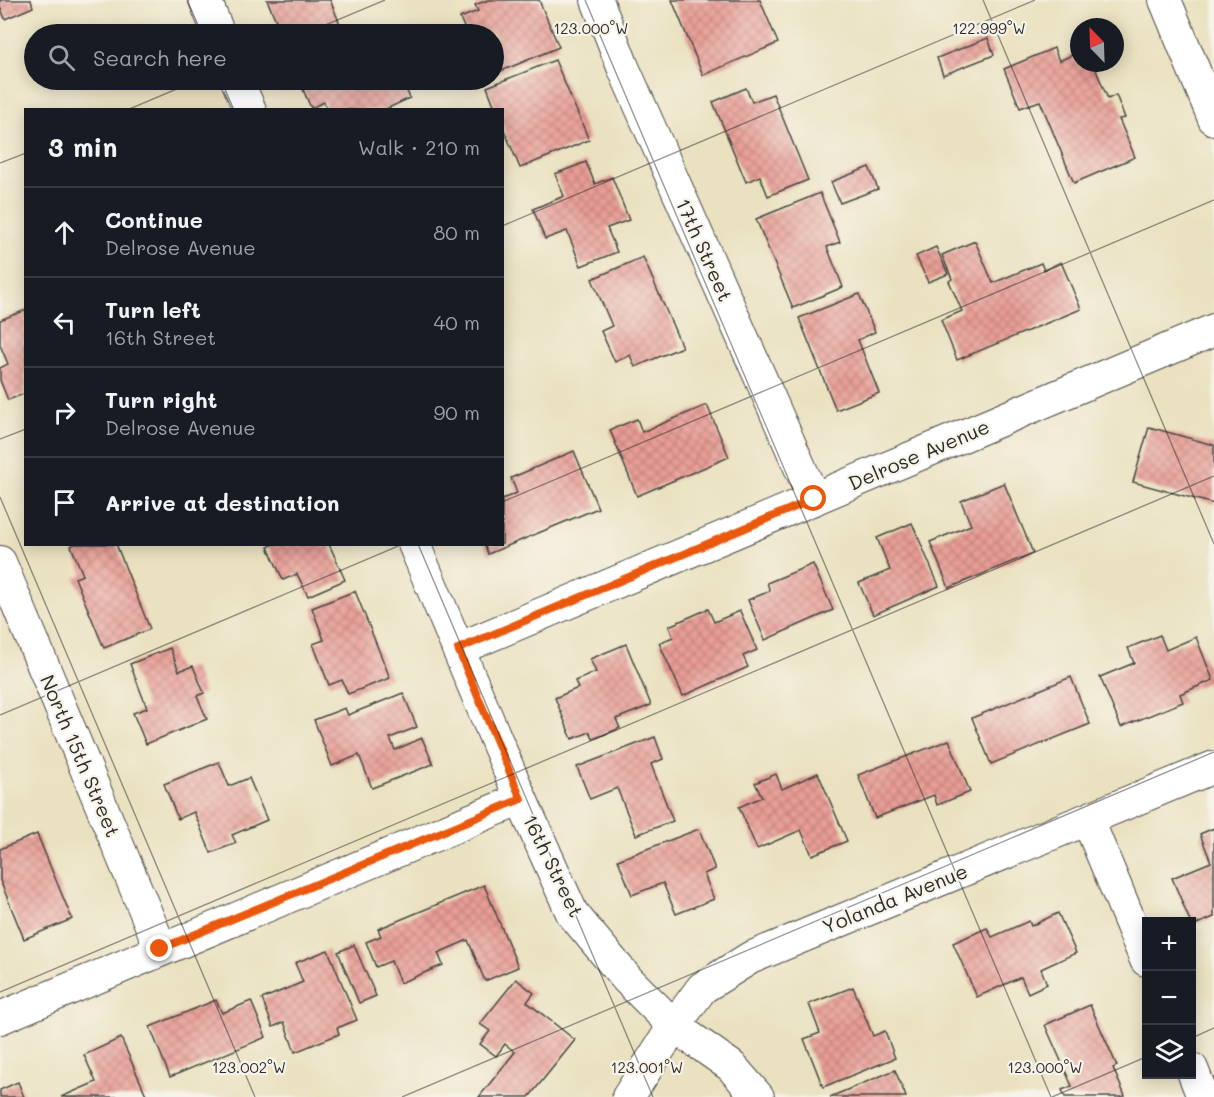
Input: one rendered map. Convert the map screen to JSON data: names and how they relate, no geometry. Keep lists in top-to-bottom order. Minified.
{"streets":{"street":["17th Street","Delrose Avenue","North 15th Street","16th Street","Yolanda Avenue"]},"crossings":[["17th Street","Delrose Avenue"],["Delrose Avenue","16th Street"],["16th Street","Yolanda Avenue"]],"north":"top left","page":{"search":"Search here","heading":["3 min","Walk · 210 m"],"list":[["Continue","Delrose Avenue","80 m"],["Turn left","16th Street","40 m"],["Turn right","Delrose Avenue","90 m"],"Arrive at destination"],"map_buttons":["+","−"]},"coordinates":["123.000°W","122.999°W","123.002°W","123.001°W"]}
